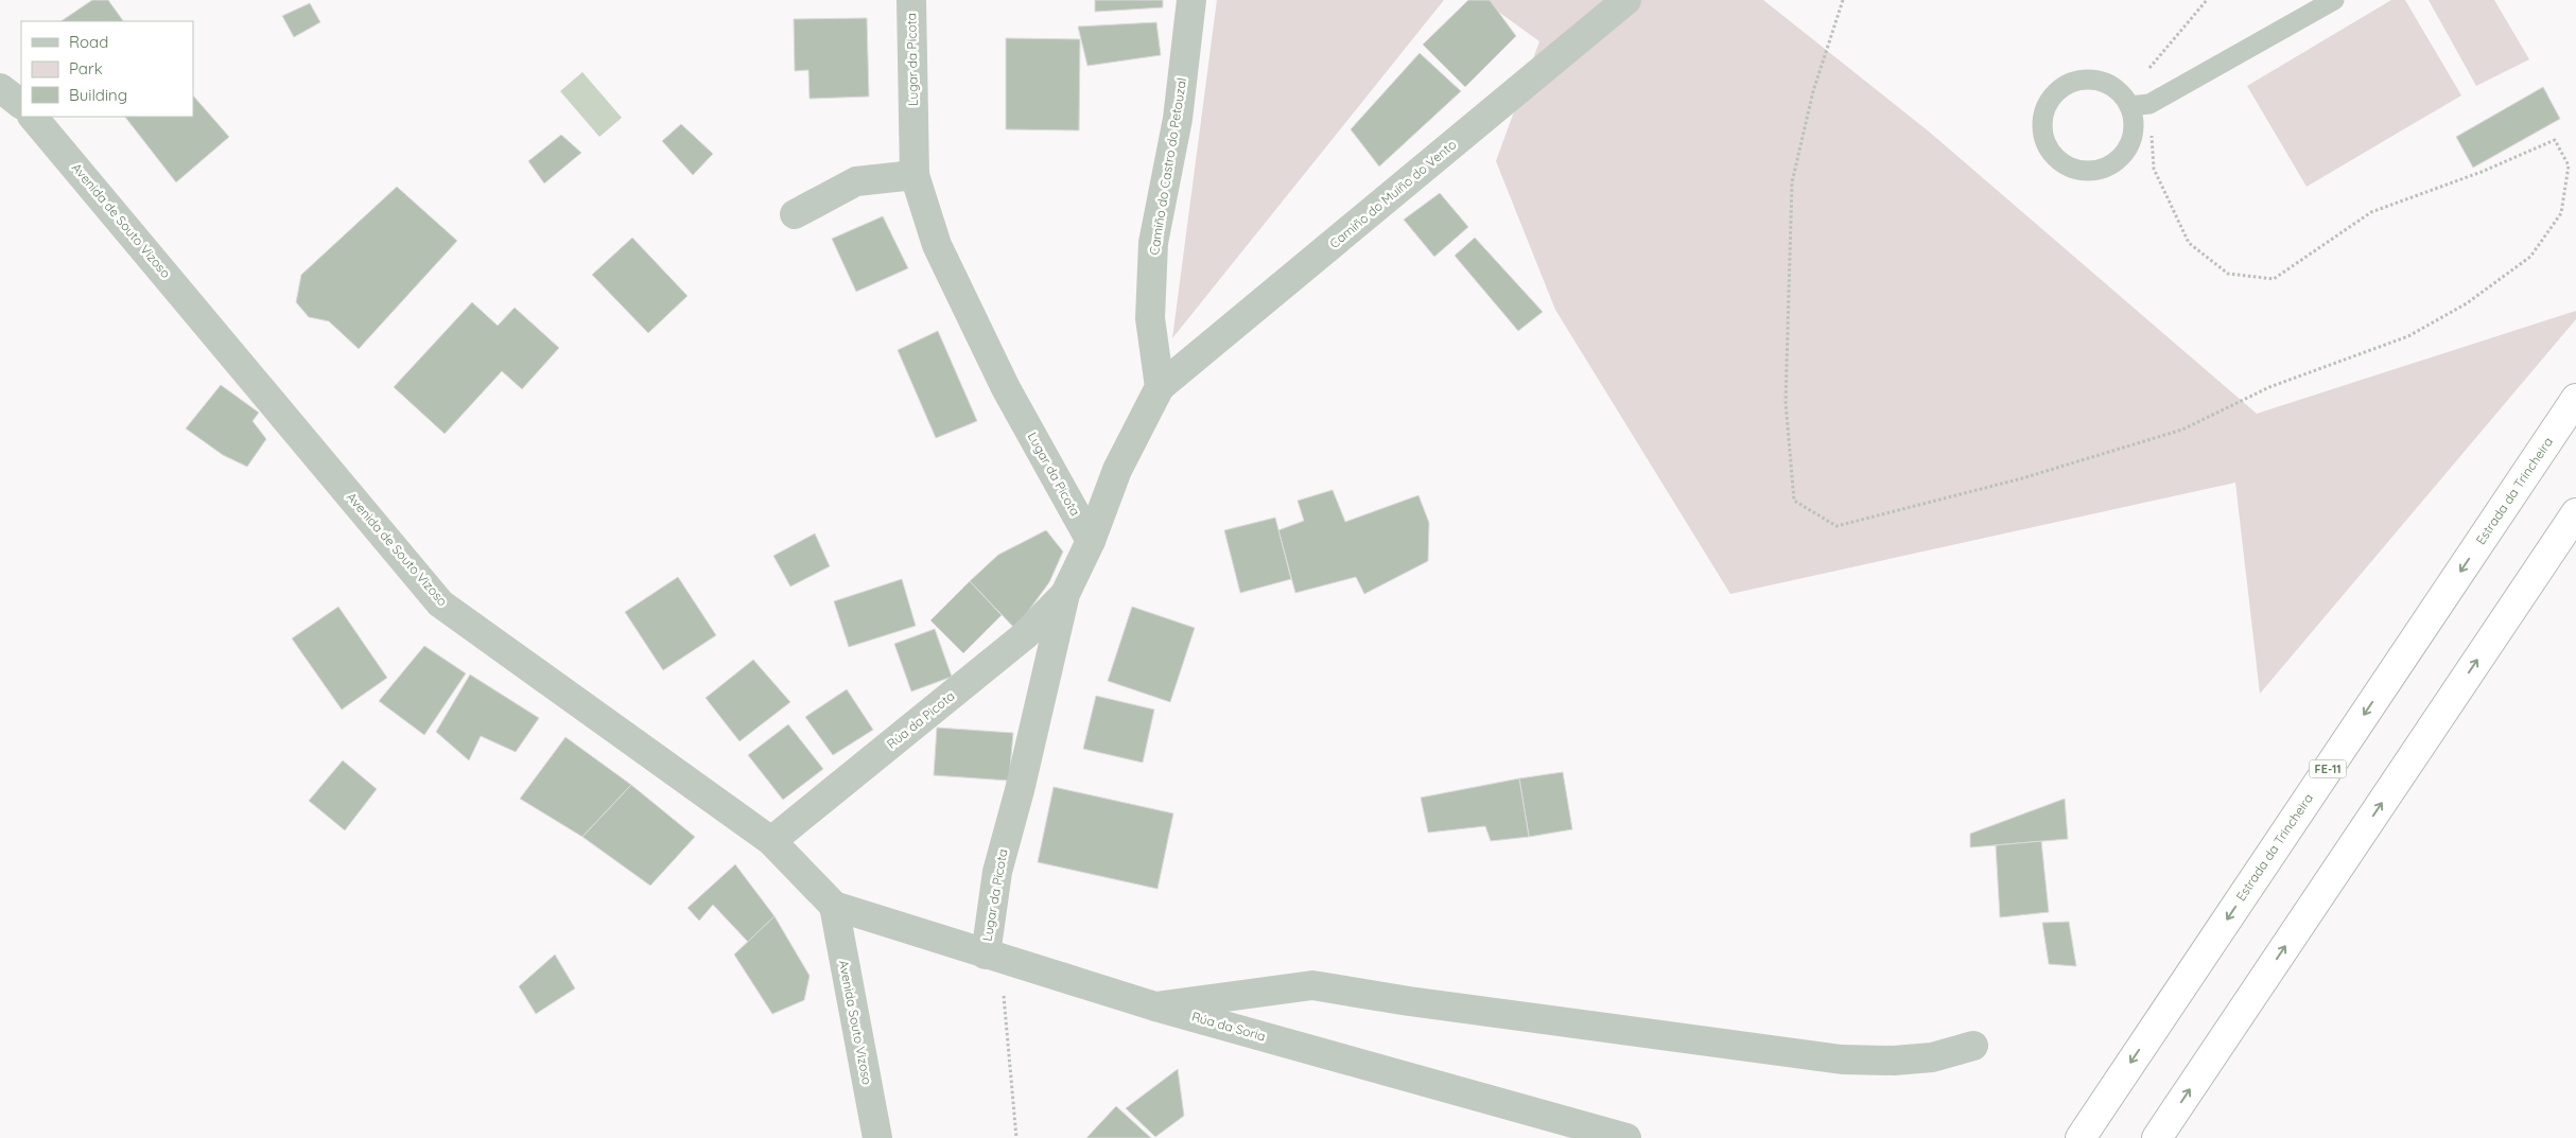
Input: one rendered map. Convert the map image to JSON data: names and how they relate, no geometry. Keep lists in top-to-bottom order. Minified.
{"streets":{"highway":["Estrada da Trincheira","FE-11"],"street":["Lugar da Picota","Camiño do Castro do Petouzal","Camiño do Muíño do Vento","Avenida de Souto Vizoso","Rúa da Picota","Avenida Souto Vizoso","Rúa da Soria"]},"crossings":[["Lugar da Picota","Rúa da Picota"],["Lugar da Picota","Rúa da Soria"],["Camiño do Castro do Petouzal","Camiño do Muíño do Vento"],["Avenida de Souto Vizoso","Rúa da Picota"],["Avenida de Souto Vizoso","Avenida Souto Vizoso"],["Avenida de Souto Vizoso","Rúa da Soria"],["Avenida Souto Vizoso","Rúa da Soria"]],"legend":["Road","Park","Building"]}
